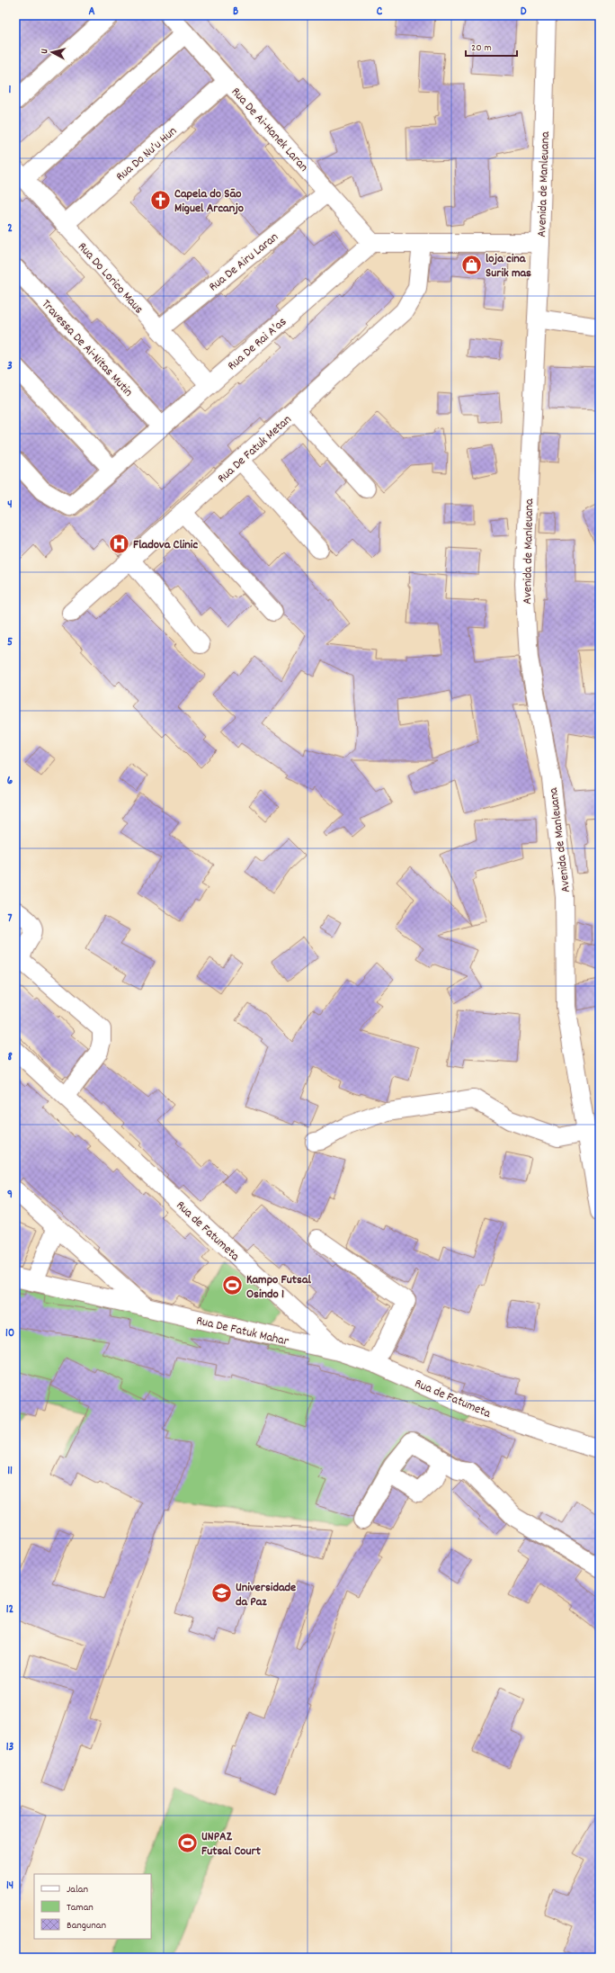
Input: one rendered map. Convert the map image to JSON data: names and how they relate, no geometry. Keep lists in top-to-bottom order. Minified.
{"streets":{"street":["Rua De Ai-Hanek Laran","Rua Do Nu’u Hun","Avenida de Manleuana","Rua De Airu Laran","Rua Do Lorico Maus","Rua De Rai A’as","Travessa De Ai-Nitas Mutin","Rua De Fatuk Metan","Rua de Fatumeta","Rua De Fatuk Mahar"]},"crossings":[["Rua De Ai-Hanek Laran","Rua Do Nu’u Hun"],["Rua De Ai-Hanek Laran","Rua De Airu Laran"],["Rua De Ai-Hanek Laran","Rua De Rai A’as"],["Rua Do Nu’u Hun","Rua Do Lorico Maus"],["Rua De Airu Laran","Rua Do Lorico Maus"],["Rua Do Lorico Maus","Rua De Rai A’as"],["Rua De Rai A’as","Travessa De Ai-Nitas Mutin"],["Rua de Fatumeta","Rua De Fatuk Mahar"]],"places":{"church":["Capela do São Miguel Arcanjo"],"shop":["loja cina Surik mas"],"hospital":["Fladova Clinic"],"sports":["Kampo Futsal Osindo 1","UNPAZ Futsal Court"],"school or university":["Universidade da Paz"]},"legend":["Jalan","Taman","Bangunan"],"scale_bar":"20 m","north":"left","grid":{"columns":["A","B","C","D"],"rows":["1","2","3","4","5","6","7","8","9","10","11","12","13","14"]}}
